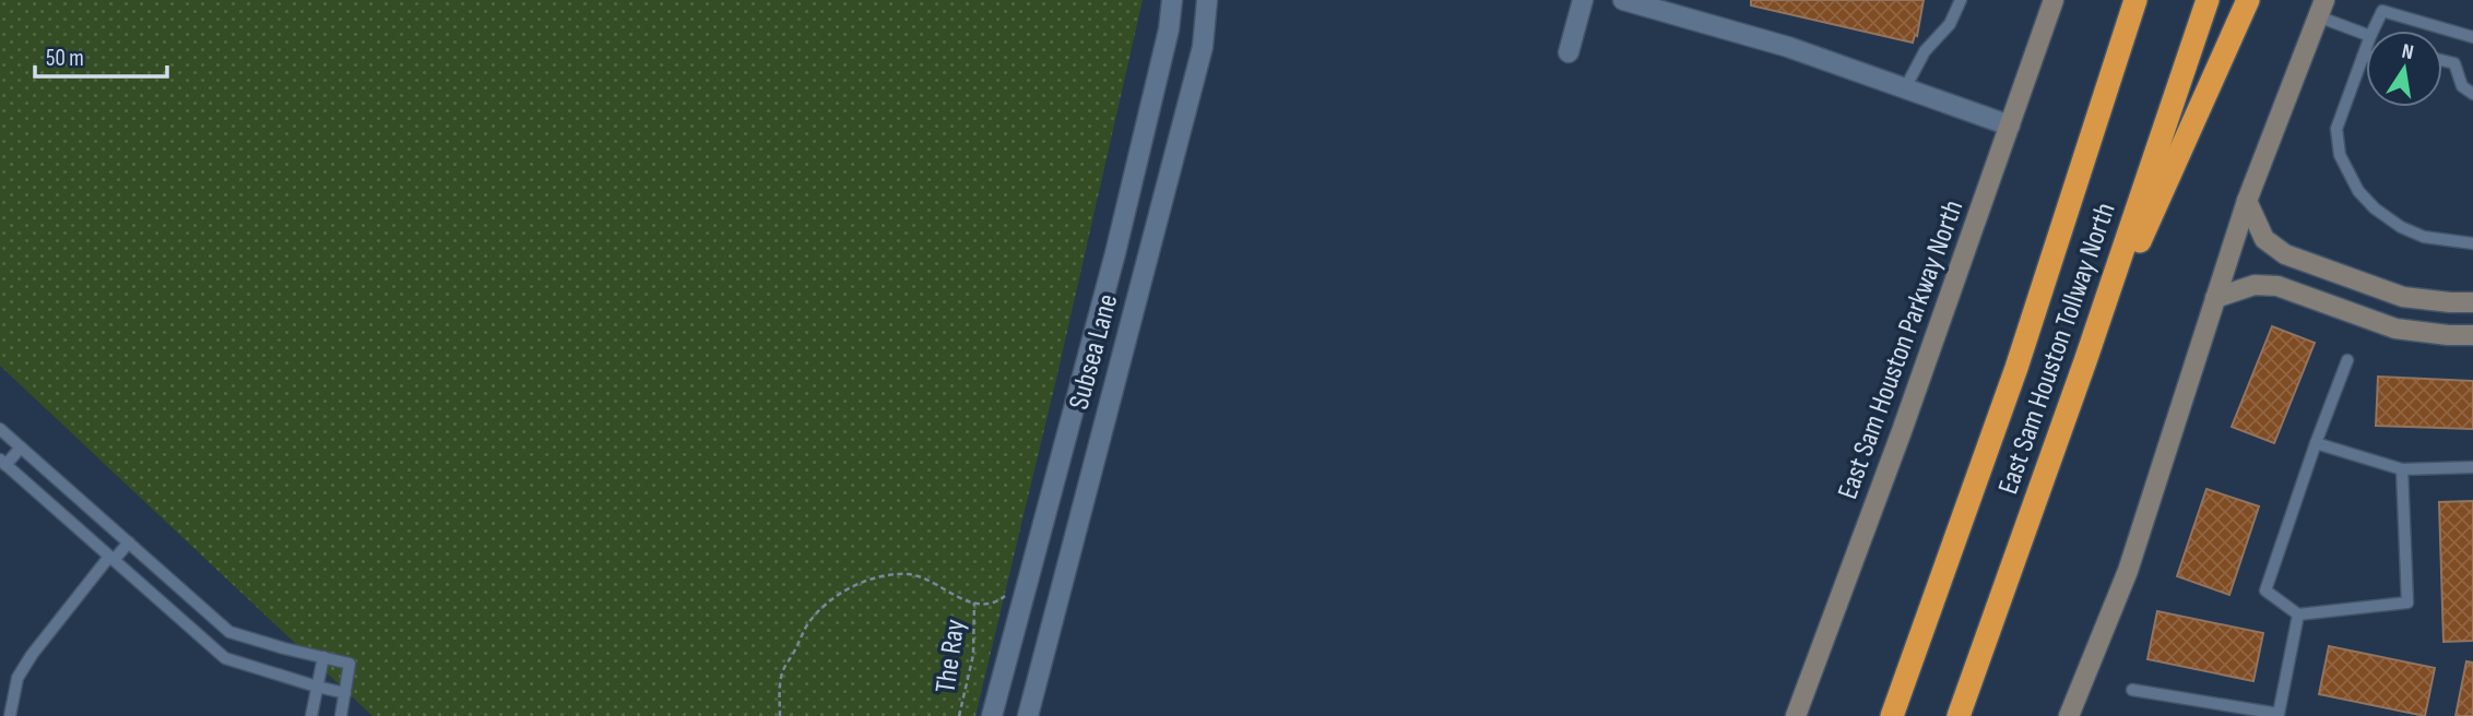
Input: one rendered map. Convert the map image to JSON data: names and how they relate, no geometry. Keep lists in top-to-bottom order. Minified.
{"streets":{"highway":["East Sam Houston Tollway North"],"main road":["East Sam Houston Parkway North"],"street":["Subsea Lane"],"path":["The Ray"]},"scale_bar":"50 m","north":"top"}
